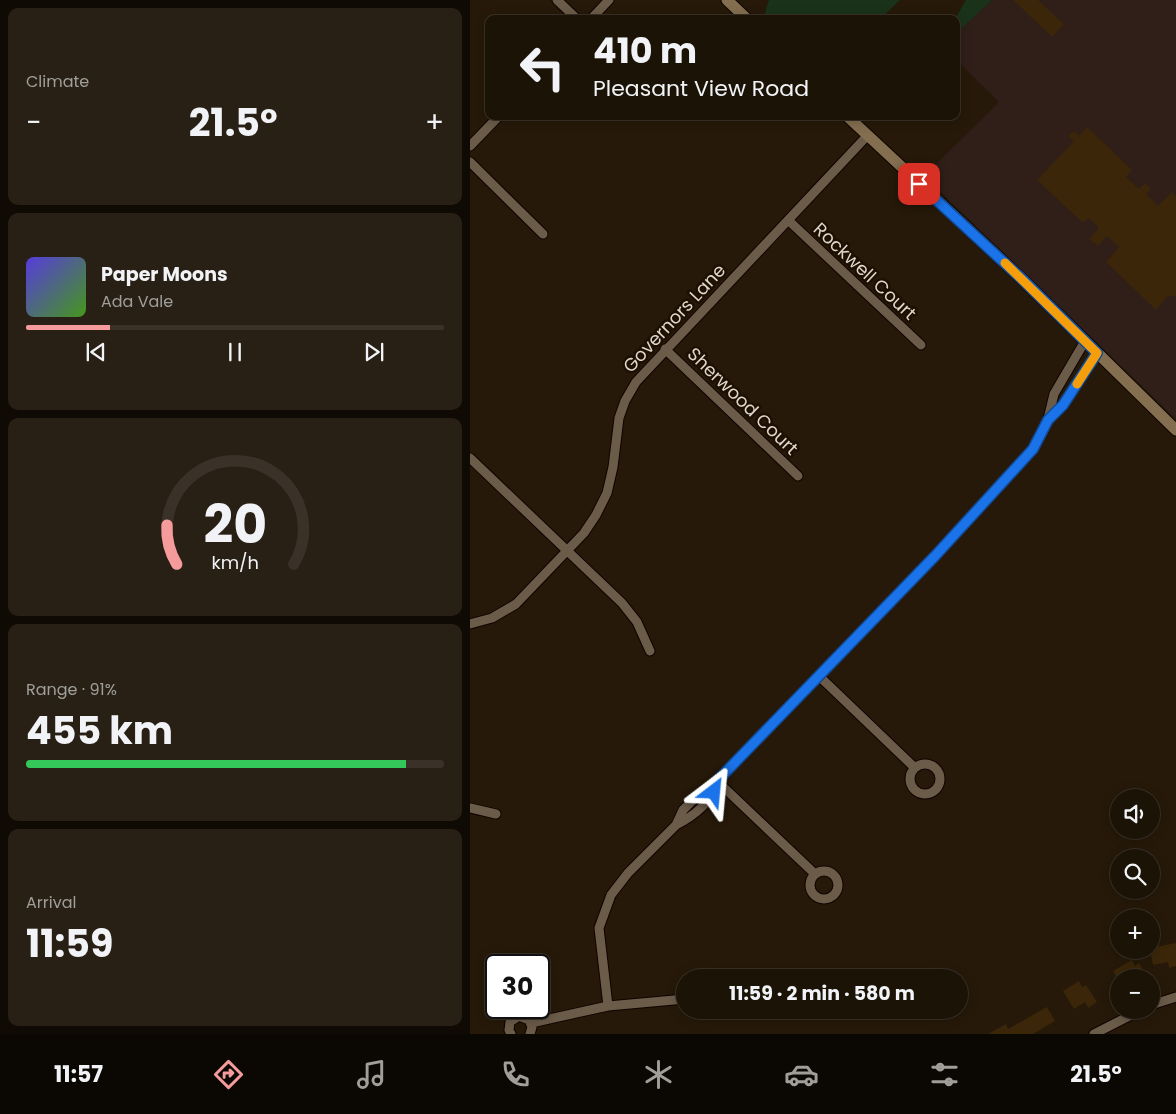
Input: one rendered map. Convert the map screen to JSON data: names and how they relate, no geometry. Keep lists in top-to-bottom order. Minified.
{"streets":{"street":["Rockwell Court","Governors Lane","Sherwood Court"]},"crossings":[["Rockwell Court","Governors Lane"],["Governors Lane","Sherwood Court"]],"page":{"tile":["Climate",["Range · 91%","455 km"],["Arrival","11:59"]],"turn":["410 m","Pleasant View Road"],"heat":["−","21.5°","+"],"song":["Paper Moons","Ada Vale"],"map_buttons":["+","−"],"limit":"30","trip":"11:59 · 2 min · 580 m","tabs":["11:57","21.5°"],"gauge":["20","km/h"]}}
